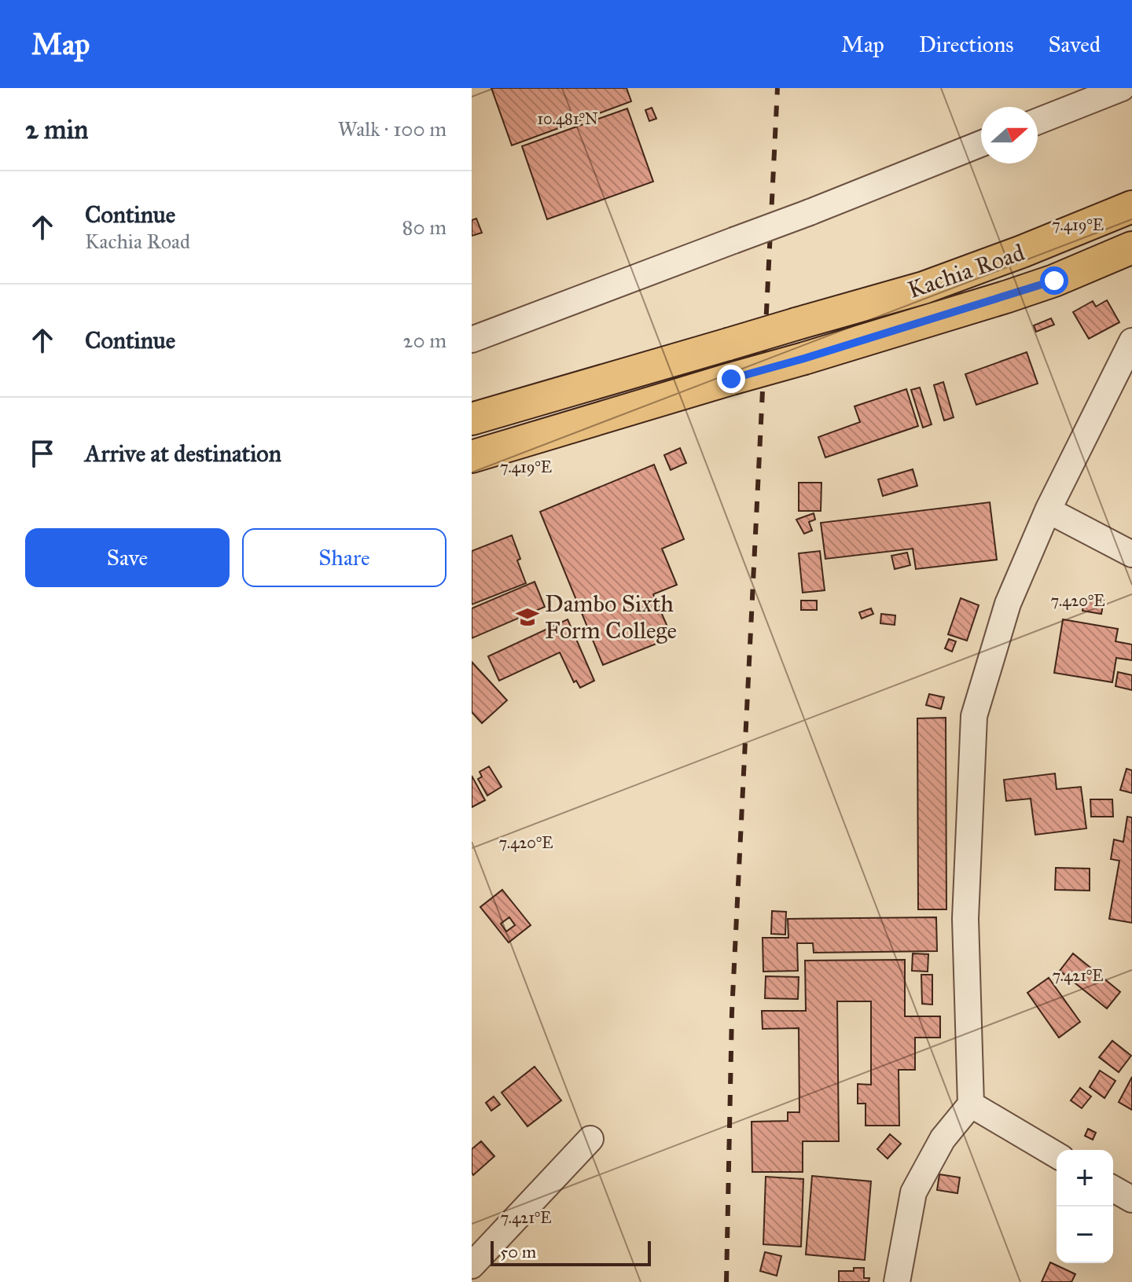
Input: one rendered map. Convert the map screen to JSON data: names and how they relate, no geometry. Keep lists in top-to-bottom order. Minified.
{"streets":{"main road":["Kachia Road"]},"places":{"school or university":["Dambo Sixth Form College"]},"scale_bar":"50 m","north":"right","page":{"header":"Map","nav":["Map","Directions","Saved"],"heading":["2 min","Walk · 100 m"],"list":[["Continue","Kachia Road","80 m"],["Continue","20 m"],"Arrive at destination"],"buttons":["Save","Share"],"map_buttons":["+","−"],"scale":"50 m"},"coordinates":["10.481°N","7.419°E","7.420°E","7.421°E"]}
